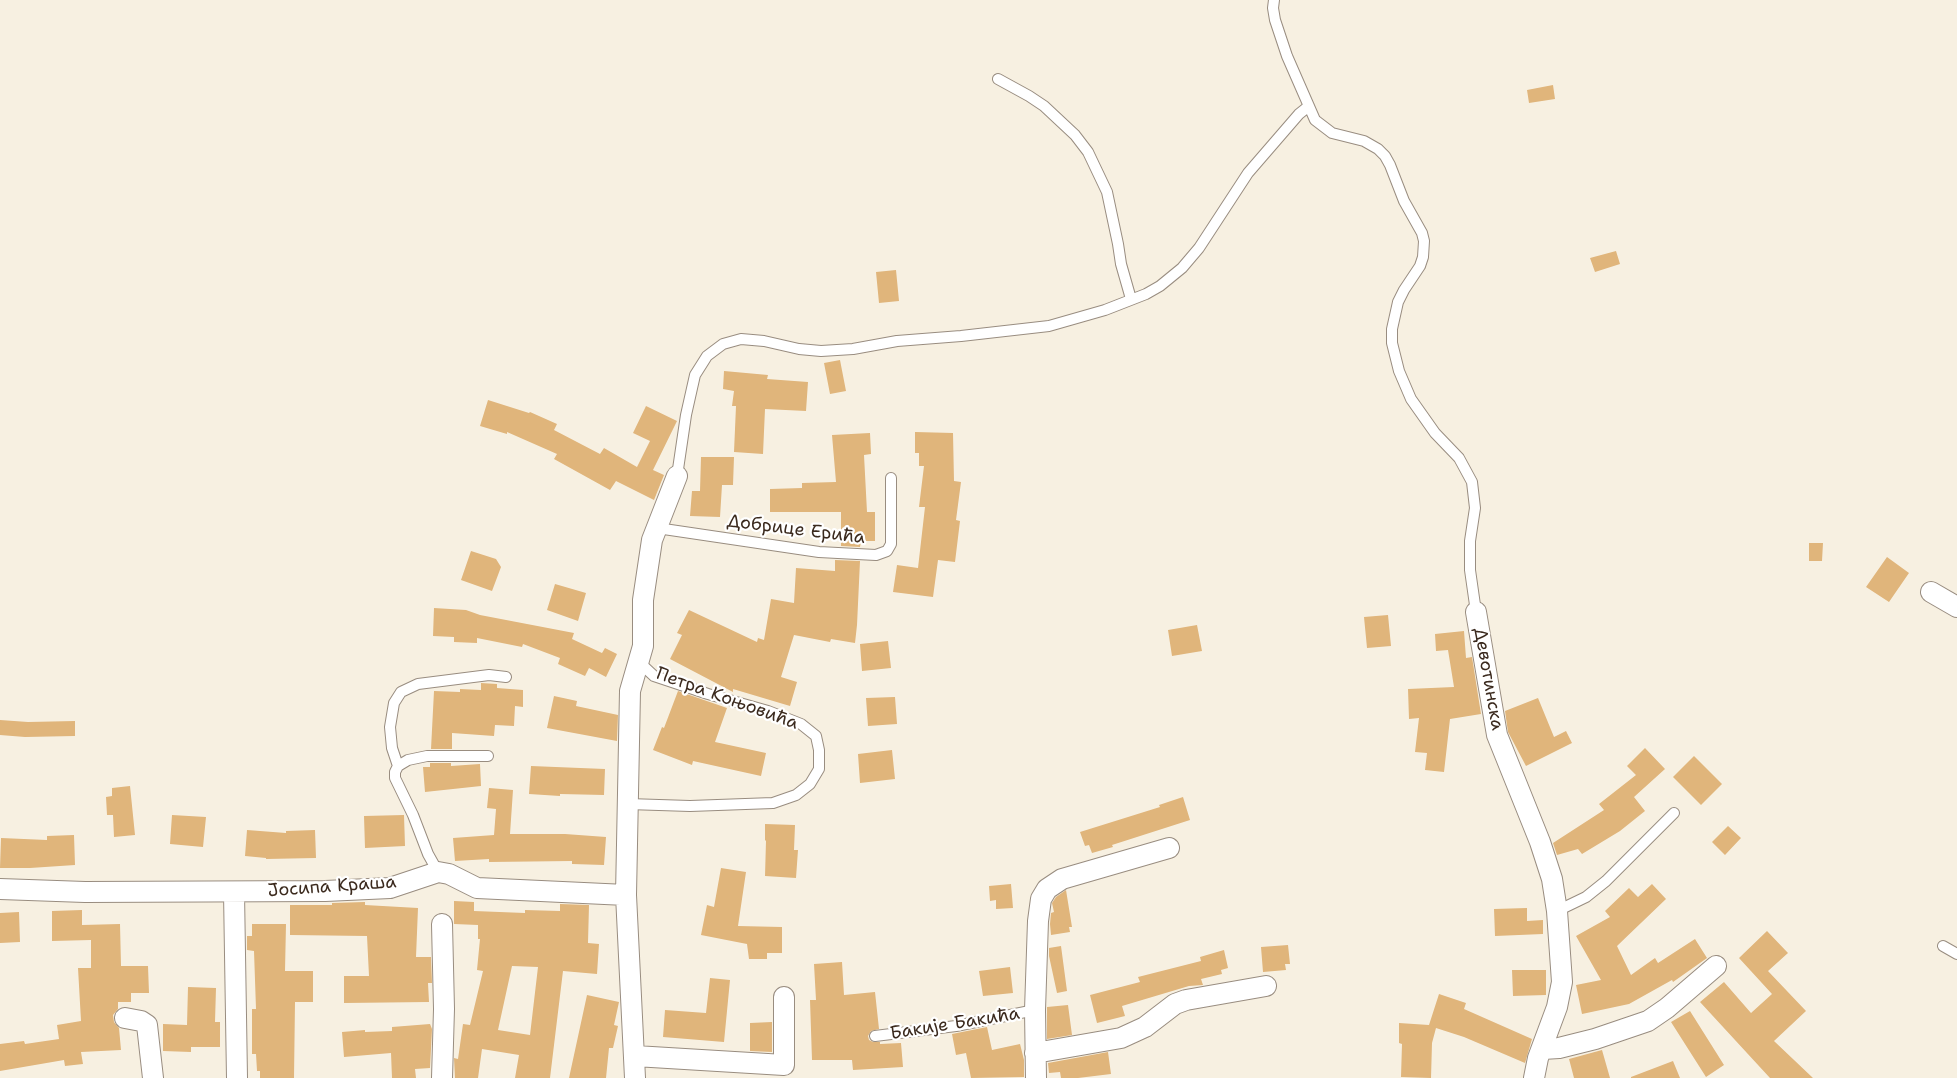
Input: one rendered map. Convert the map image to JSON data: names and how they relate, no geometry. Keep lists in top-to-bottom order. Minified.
{"streets":{"street":["Девотинска","Петра Коњовића","Јосипа Краша","Бакије Бакића"],"lane":["Добрице Ерића"]},"crossings":[["Добрице Ерића","Петра Коњовића"],["Девотинска","Петра Коњовића"]]}
